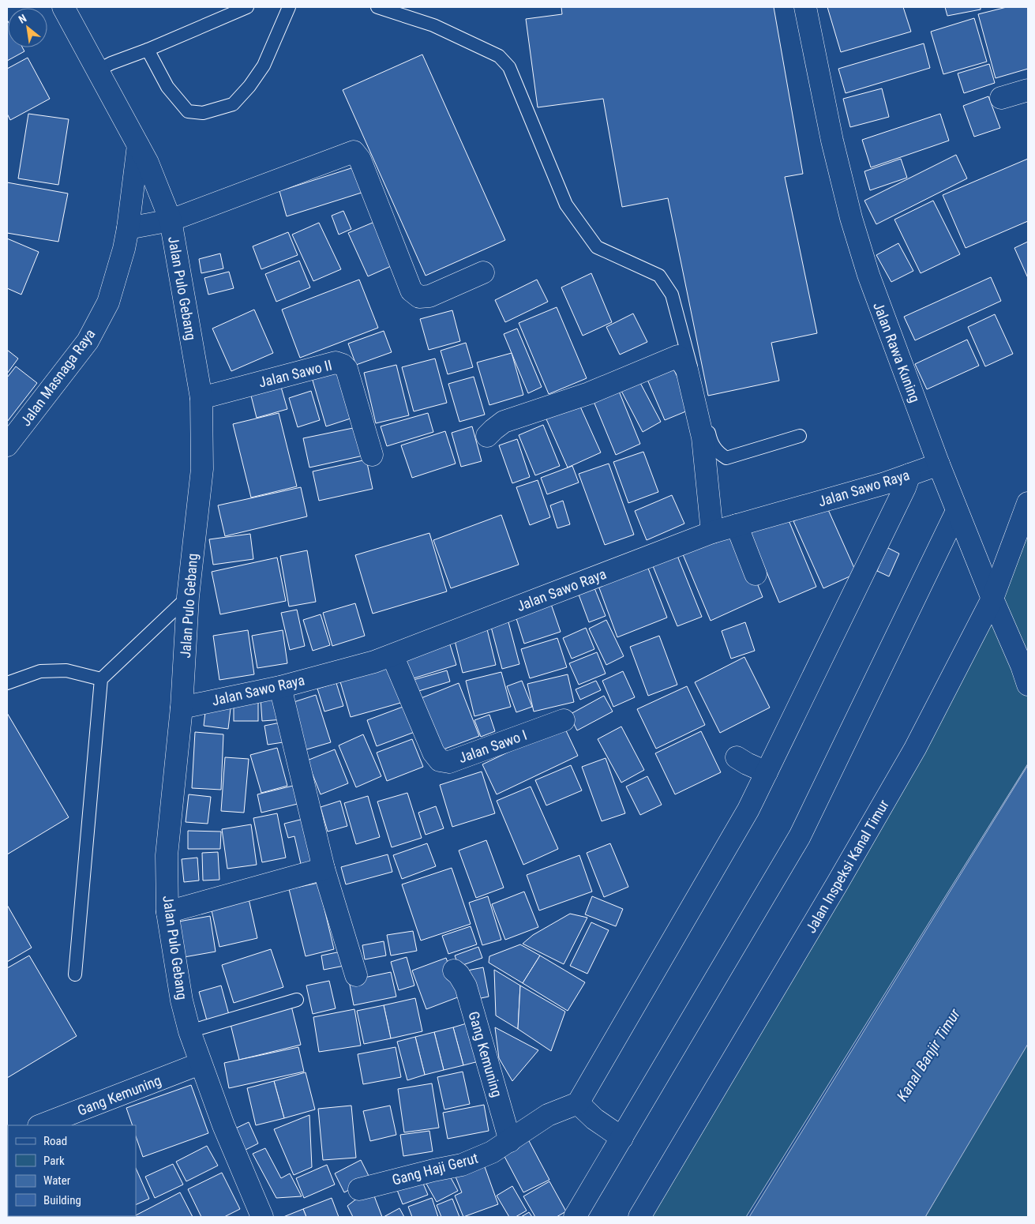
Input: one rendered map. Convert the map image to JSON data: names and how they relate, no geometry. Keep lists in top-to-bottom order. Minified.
{"streets":{"street":["Jalan Pulo Gebang","Jalan Rawa Kuning","Jalan Sawo II","Jalan Masnaga Raya","Jalan Sawo Raya","Jalan Sawo I","Jalan Inspeksi Kanal Timur","Gang Kemuning","Gang Haji Gerut"]},"crossings":[["Jalan Pulo Gebang","Jalan Sawo II"],["Jalan Pulo Gebang","Jalan Masnaga Raya"],["Jalan Pulo Gebang","Jalan Sawo Raya"],["Jalan Pulo Gebang","Gang Kemuning"],["Jalan Rawa Kuning","Jalan Sawo Raya"],["Jalan Rawa Kuning","Jalan Inspeksi Kanal Timur"],["Jalan Sawo Raya","Jalan Sawo I"],["Gang Kemuning","Gang Haji Gerut"]],"water":["Kanal Banjir Timur"],"legend":["Road","Park","Water","Building"],"north":"top left"}
